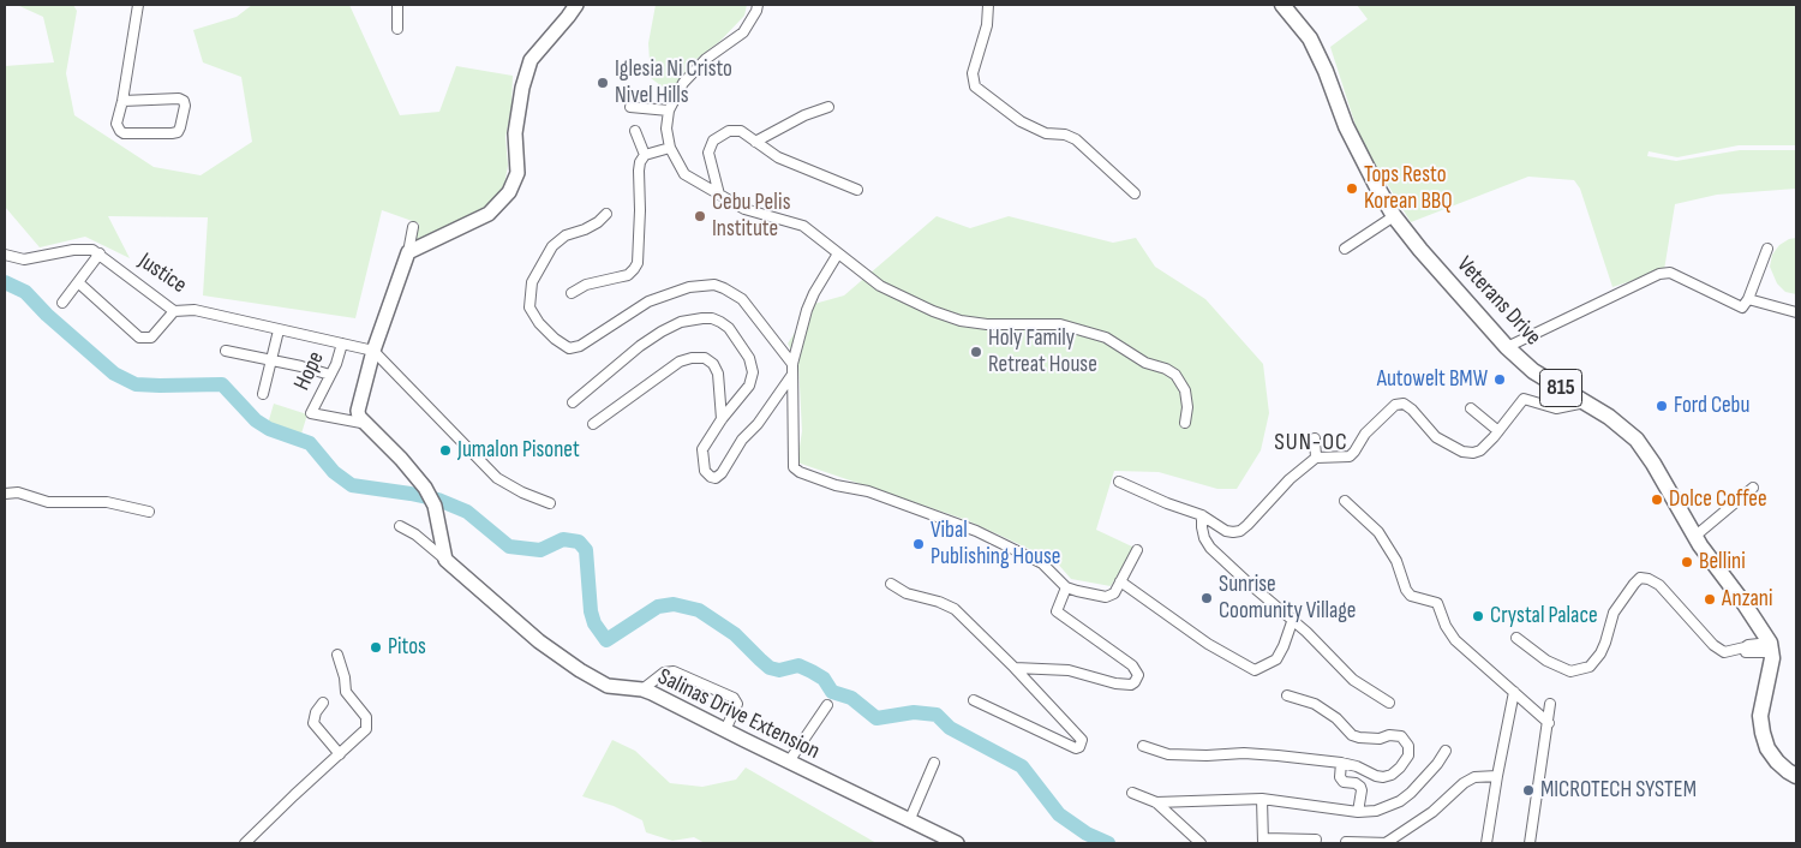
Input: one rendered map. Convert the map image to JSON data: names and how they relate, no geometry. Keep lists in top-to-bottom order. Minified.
{"streets":{"main road":["Veterans Drive","815"],"street":["Justice","Hope","Salinas Drive Extension"]},"crossings":[["Justice","Hope"]],"districts":["SUN-OC"],"places":["Iglesia Ni Cristo Nivel Hills","Tops Resto Korean BBQ","Cebu Pelis Institute","Holy Family Retreat House","Autowelt BMW","Ford Cebu","Jumalon Pisonet","Dolce Coffee","Vibal Publishing House","Bellini","Sunrise Coomunity Village","Anzani","Crystal Palace","Pitos","MICROTECH SYSTEM"]}
